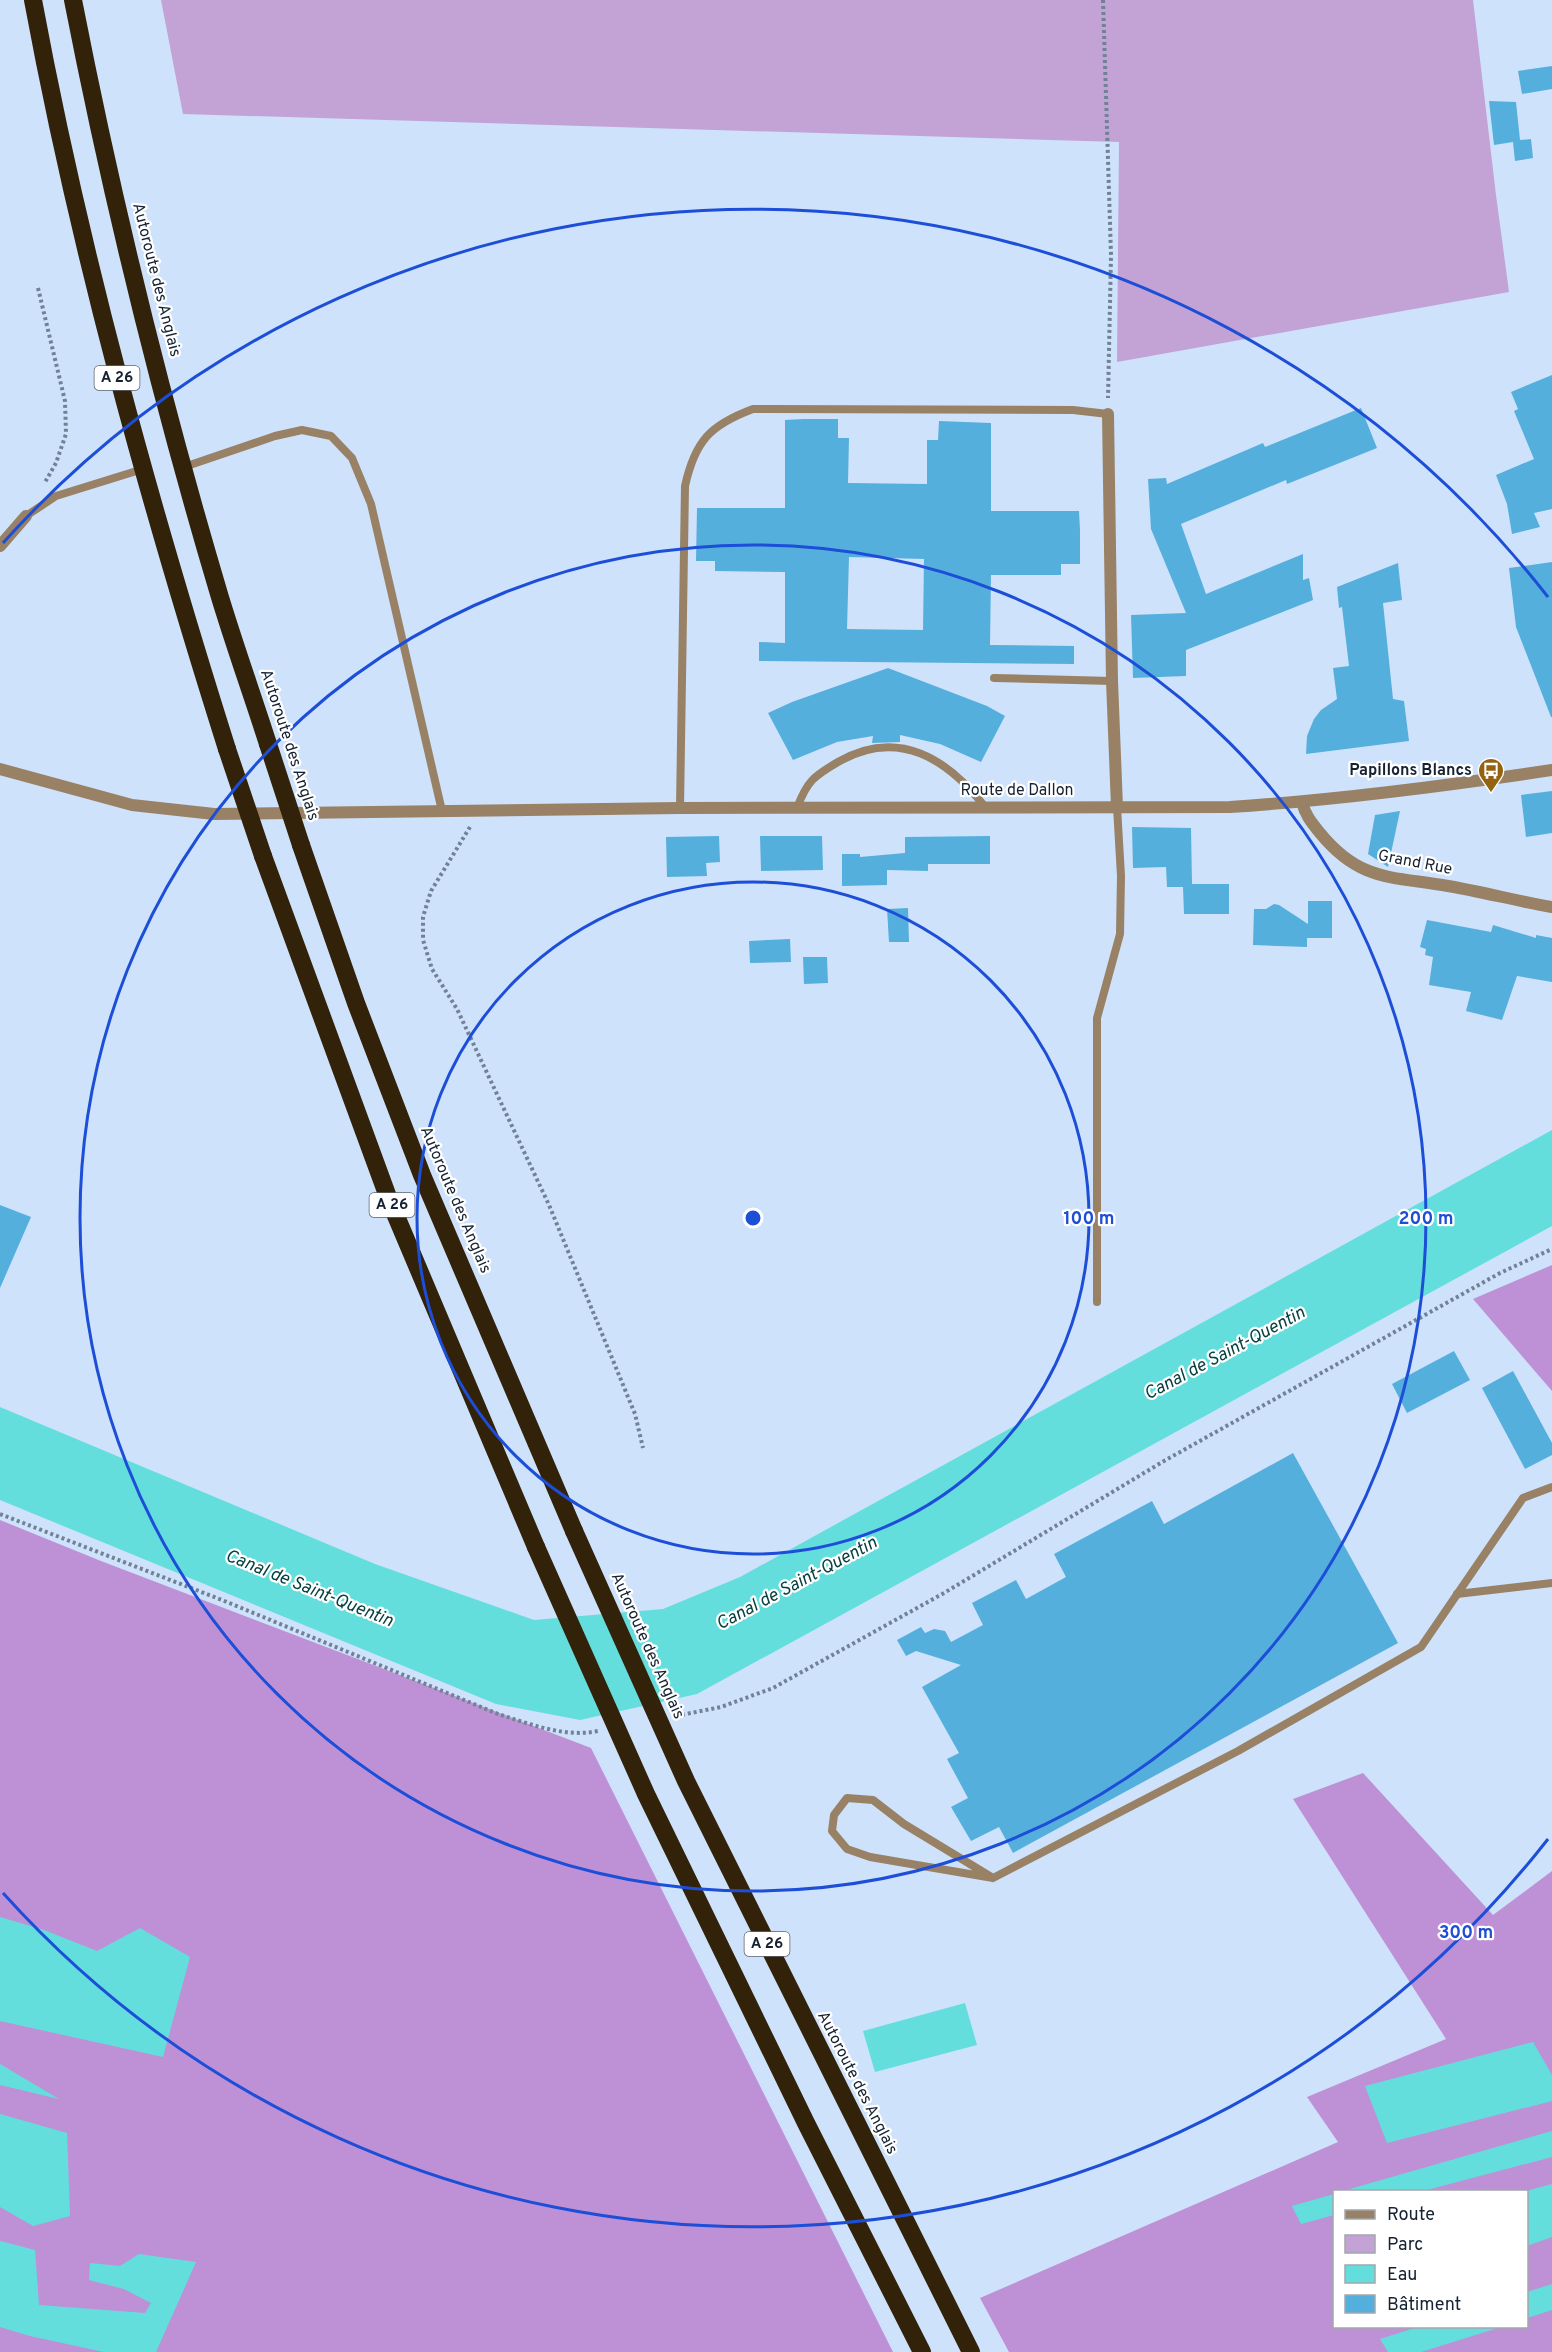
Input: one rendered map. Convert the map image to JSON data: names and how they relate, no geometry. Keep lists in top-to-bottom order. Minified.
{"streets":{"highway":["Autoroute des Anglais","A 26"],"street":["Route de Dallon","Grand Rue"]},"crossings":[["Route de Dallon","Grand Rue"]],"water":["Canal de Saint-Quentin"],"places":{"bus stop":["Papillons Blancs"]},"legend":["Route","Parc","Eau","Bâtiment"],"rings":["100 m","200 m","300 m"]}
